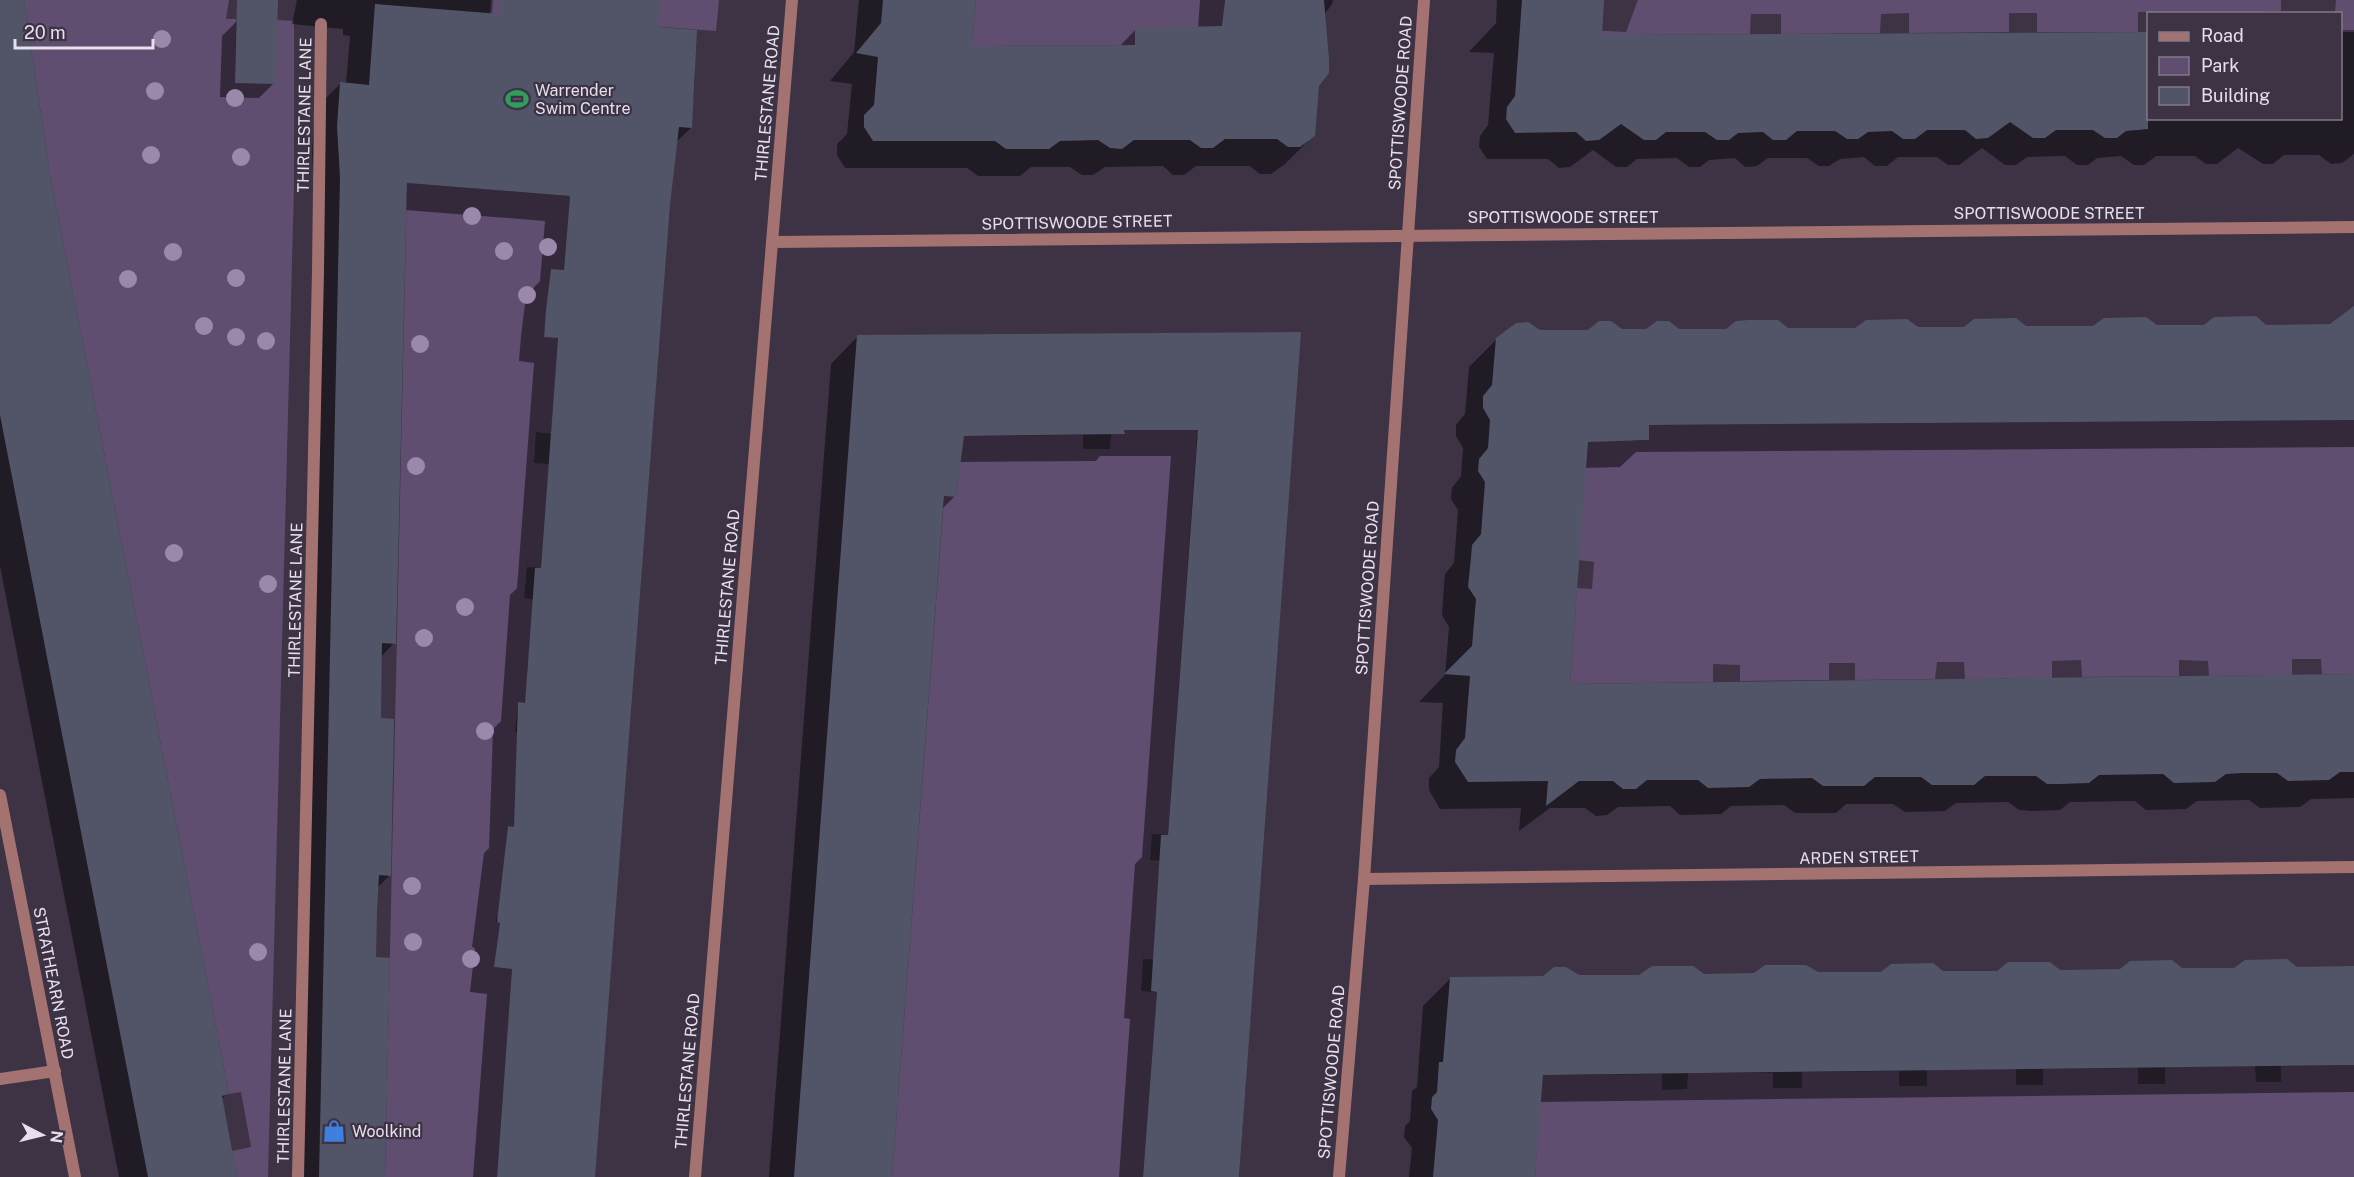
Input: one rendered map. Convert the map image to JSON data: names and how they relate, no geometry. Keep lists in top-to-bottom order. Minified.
{"streets":{"street":["THIRLESTANE ROAD","SPOTTISWOODE ROAD","THIRLESTANE LANE","SPOTTISWOODE STREET","ARDEN STREET","STRATHEARN ROAD"]},"crossings":[["THIRLESTANE ROAD","SPOTTISWOODE STREET"],["SPOTTISWOODE ROAD","SPOTTISWOODE STREET"],["SPOTTISWOODE ROAD","ARDEN STREET"]],"places":{"sports":["Warrender Swim Centre"],"shop":["Woolkind"]},"legend":["Road","Park","Building"],"scale_bar":"20 m","north":"right"}
